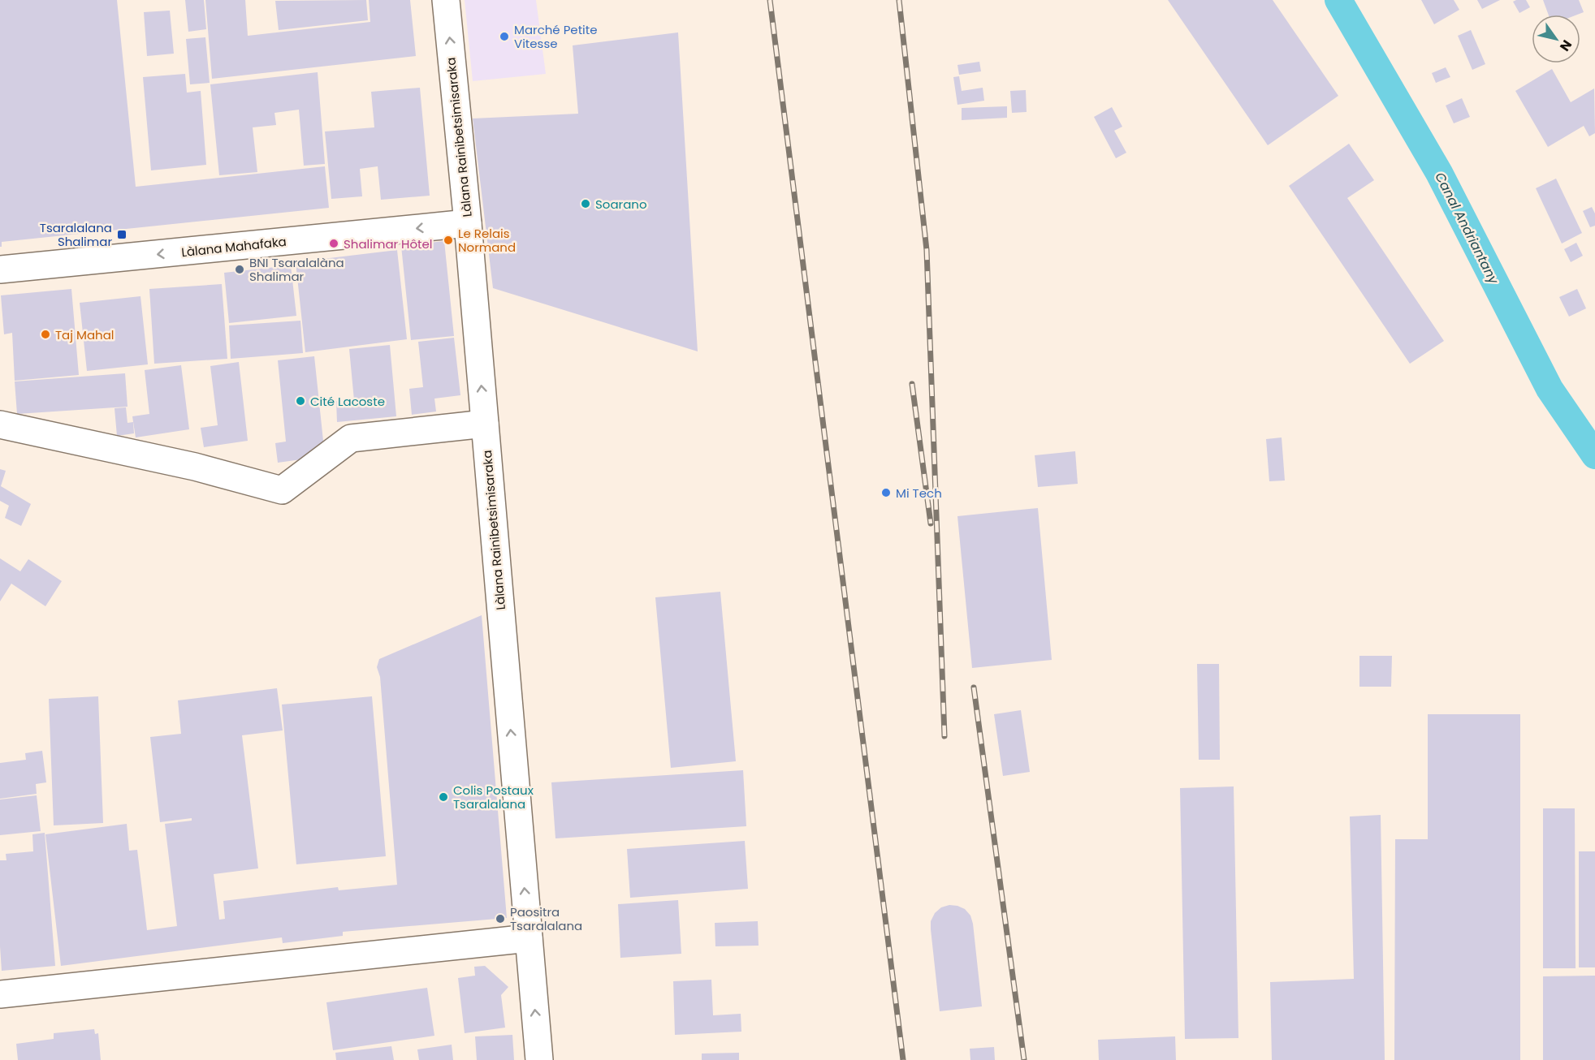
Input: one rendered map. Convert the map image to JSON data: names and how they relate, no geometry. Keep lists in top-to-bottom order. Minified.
{"streets":{"street":["Làlana Rainibetsimisaraka","Làlana Mahafaka"]},"crossings":[["Làlana Rainibetsimisaraka","Làlana Mahafaka"]],"one_way":["Làlana Rainibetsimisaraka"],"water":["Canal Andriantany"],"places":{"other":["Marché Petite Vitesse","Soarano","Le Relais Normand","Shalimar Hôtel","BNI Tsaralalàna Shalimar","Taj Mahal","Cité Lacoste","Mi Tech","Colis Postaux Tsaralalana","Paositra Tsaralalana"],"transit":["Tsaralalana Shalimar"]},"north":"bottom right"}
